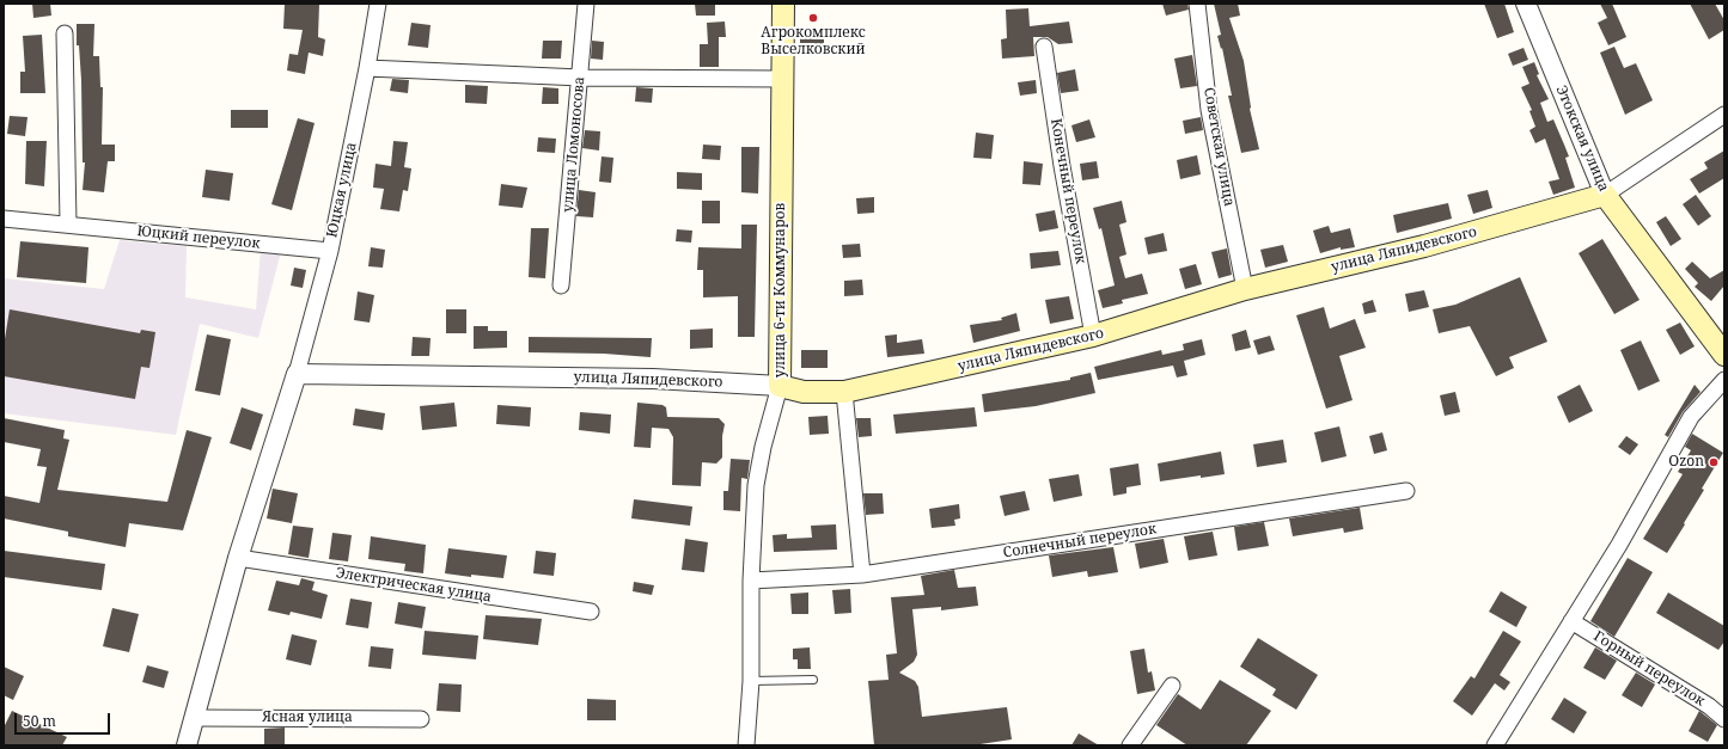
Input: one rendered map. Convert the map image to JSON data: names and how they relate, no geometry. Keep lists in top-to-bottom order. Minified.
{"streets":{"main road":["Этокская улица","улица Ляпидевского","улица 6-ти Коммунаров"],"street":["улица Ломоносова","Советская улица","Юцкая улица","Конечный переулок","Юцкий переулок","Солнечный переулок","Электрическая улица","Горный переулок","Ясная улица"]},"crossings":[["Этокская улица","улица Ляпидевского"],["Советская улица","улица Ляпидевского"],["Юцкая улица","Юцкий переулок"],["Юцкая улица","улица Ляпидевского"],["Конечный переулок","улица Ляпидевского"],["улица Ляпидевского","улица 6-ти Коммунаров"],["улица 6-ти Коммунаров","Солнечный переулок"]],"places":["Агрокомплекс Выселковский","Ozon"],"scale_bar":"50 m"}
